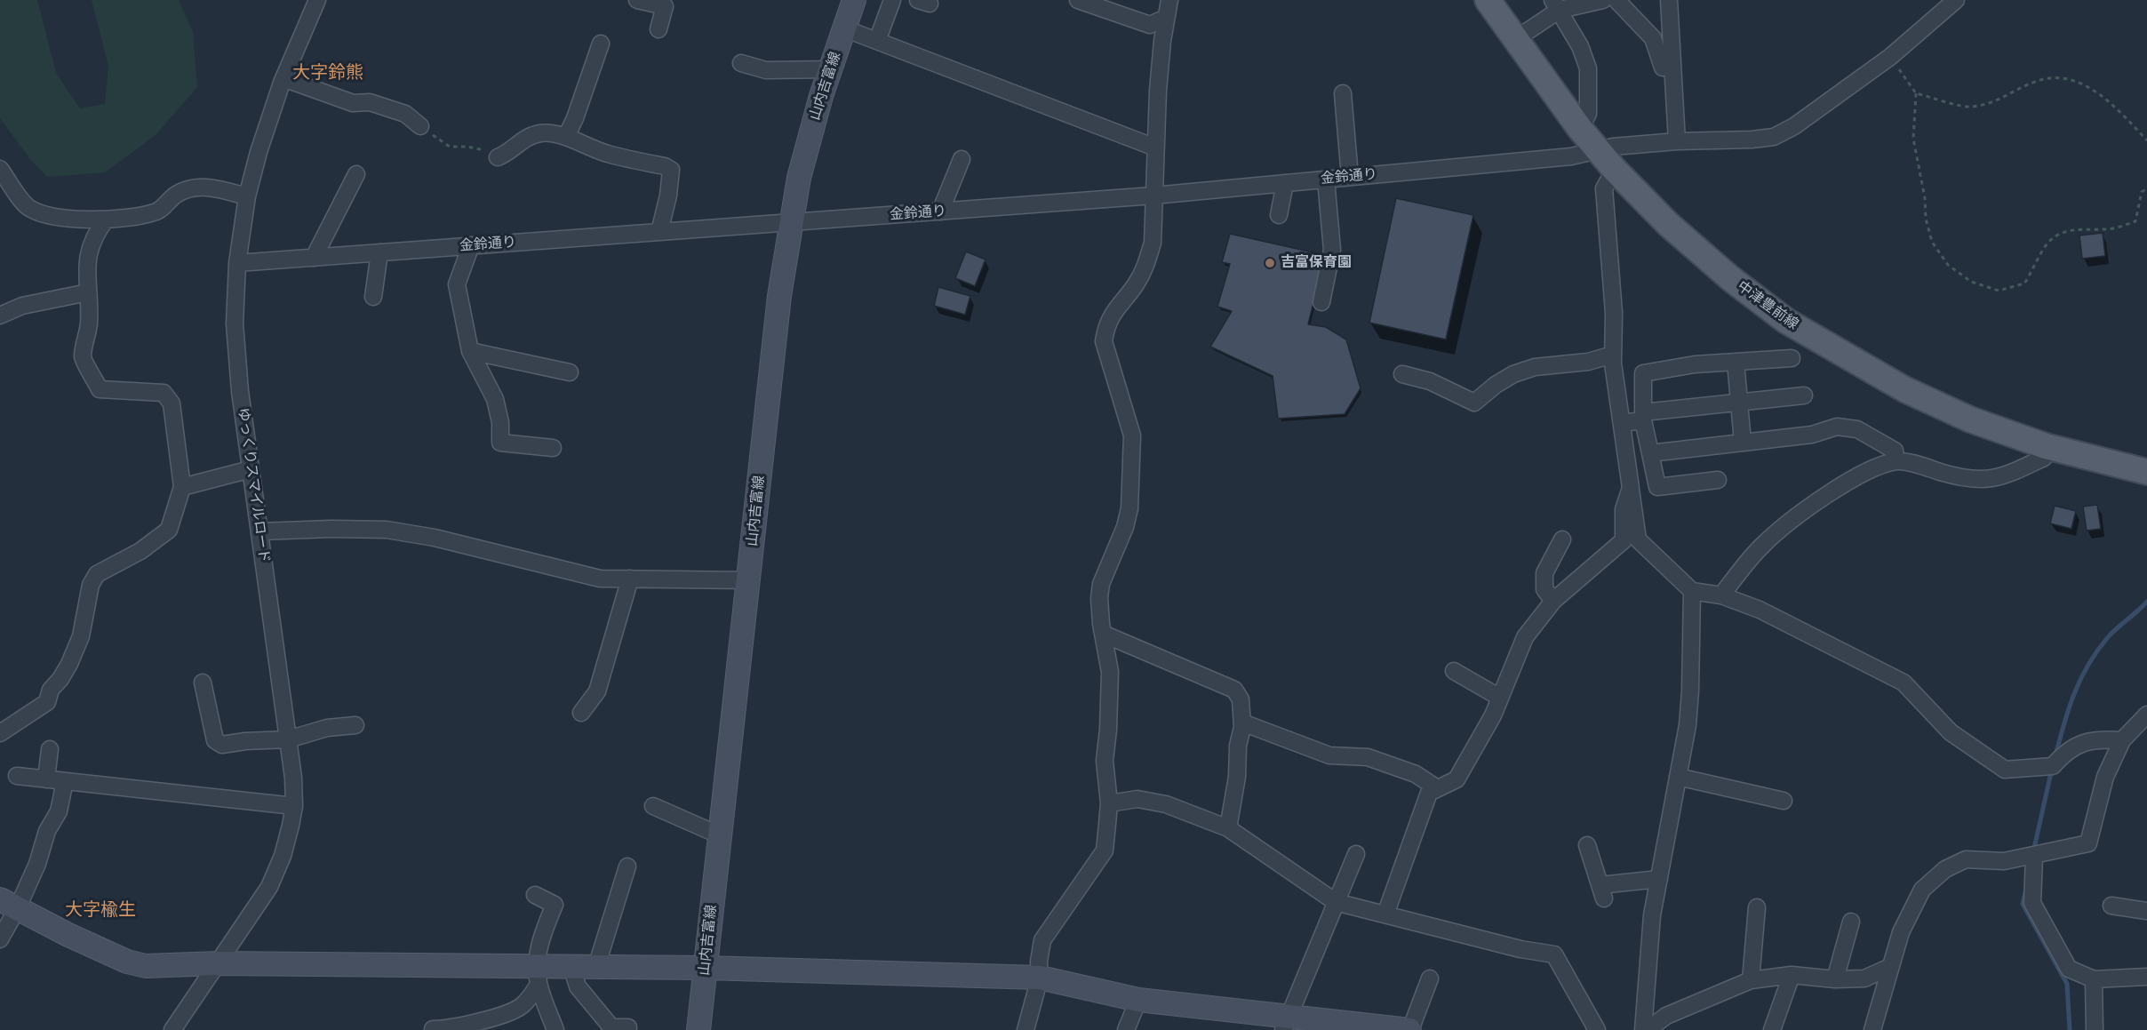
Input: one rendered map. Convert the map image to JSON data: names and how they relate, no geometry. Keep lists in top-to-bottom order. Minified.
{"streets":{"main road":["中津豊前線"],"street":["山内吉富線","金鈴通り","ゆっくりスマイルロード"]},"crossings":[["山内吉富線","金鈴通り"],["金鈴通り","中津豊前線"],["金鈴通り","ゆっくりスマイルロード"]],"districts":["大字鈴熊","大字楡生"],"places":["吉富保育園"]}
